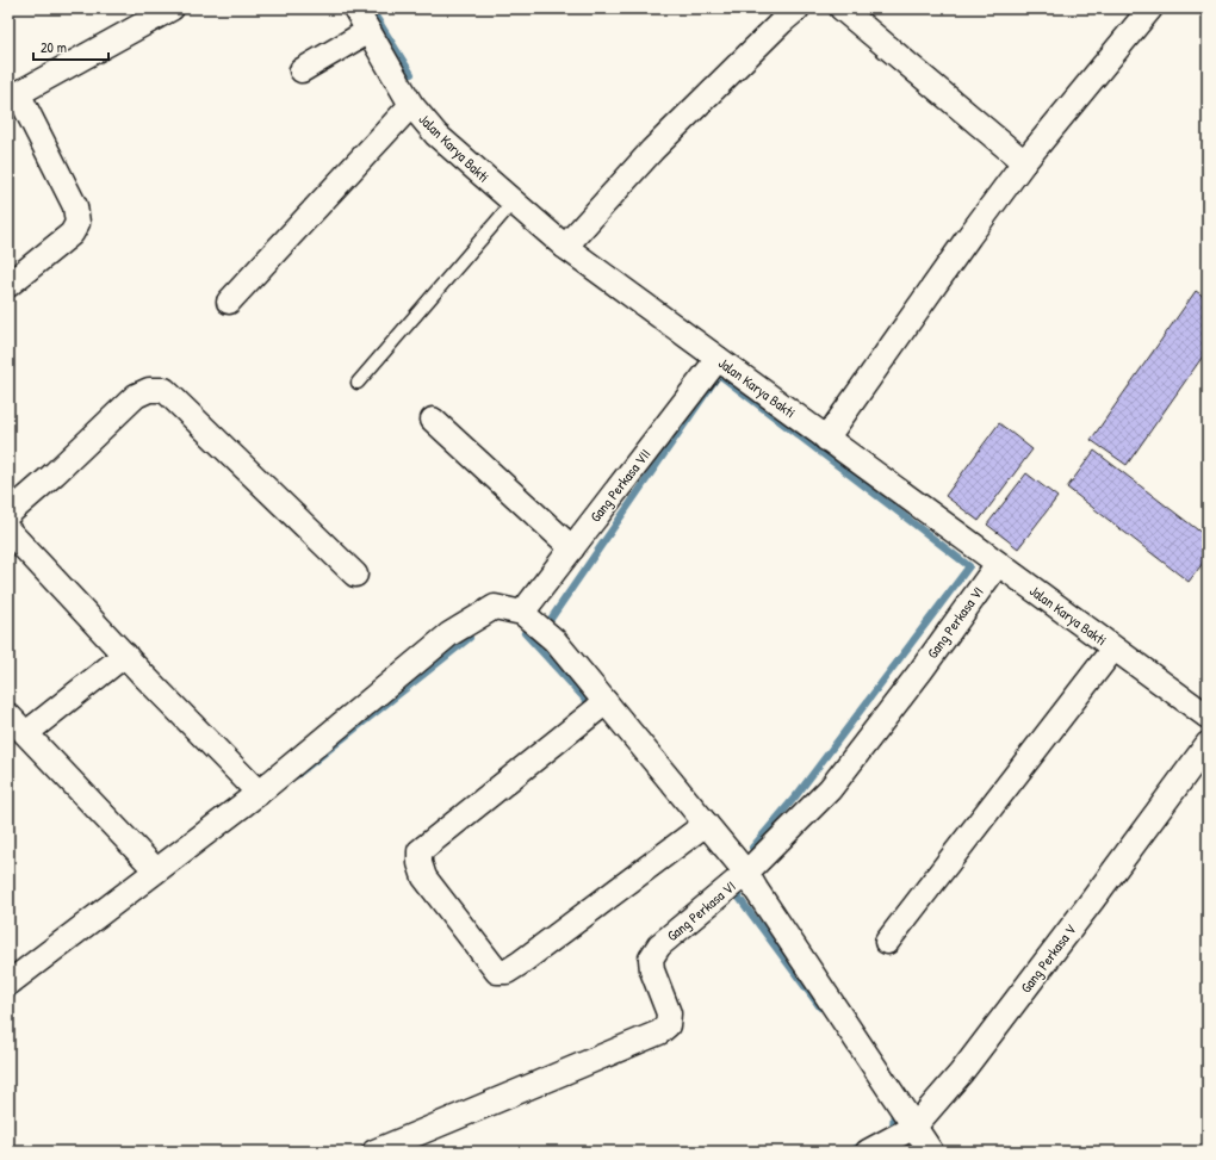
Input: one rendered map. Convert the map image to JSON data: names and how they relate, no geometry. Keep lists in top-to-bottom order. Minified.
{"streets":{"street":["Jalan Karya Bakti","Gang Perkasa VII","Gang Perkasa VI","Gang Perkasa V"]},"crossings":[["Jalan Karya Bakti","Gang Perkasa VII"],["Jalan Karya Bakti","Gang Perkasa VI"]],"scale_bar":"20 m"}
